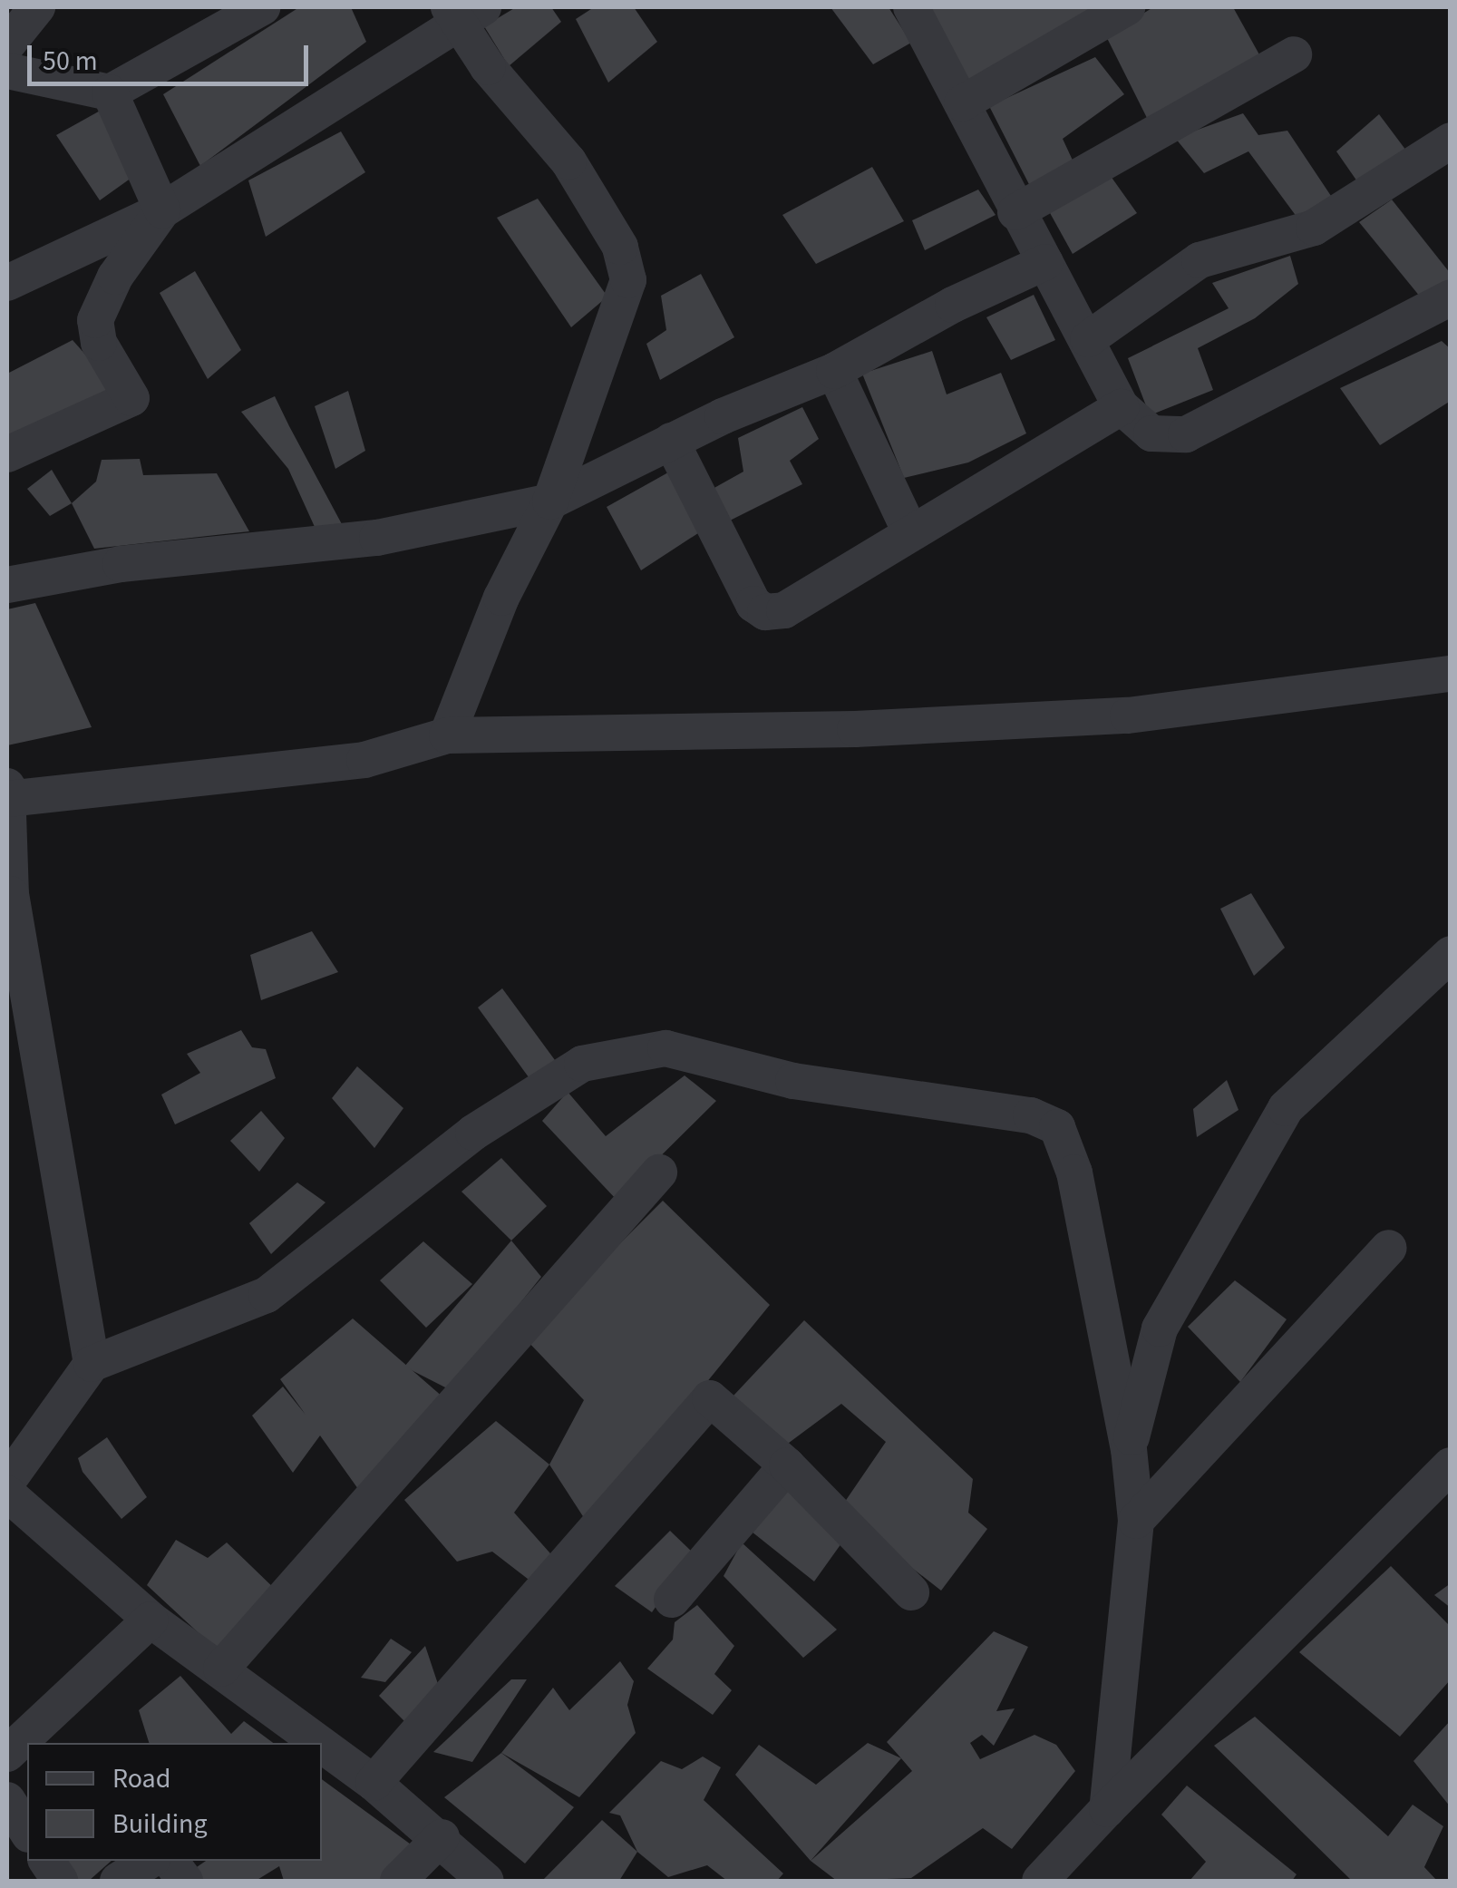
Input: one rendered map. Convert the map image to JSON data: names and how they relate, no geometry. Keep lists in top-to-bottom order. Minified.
{"legend":["Road","Building"],"scale_bar":"50 m"}
